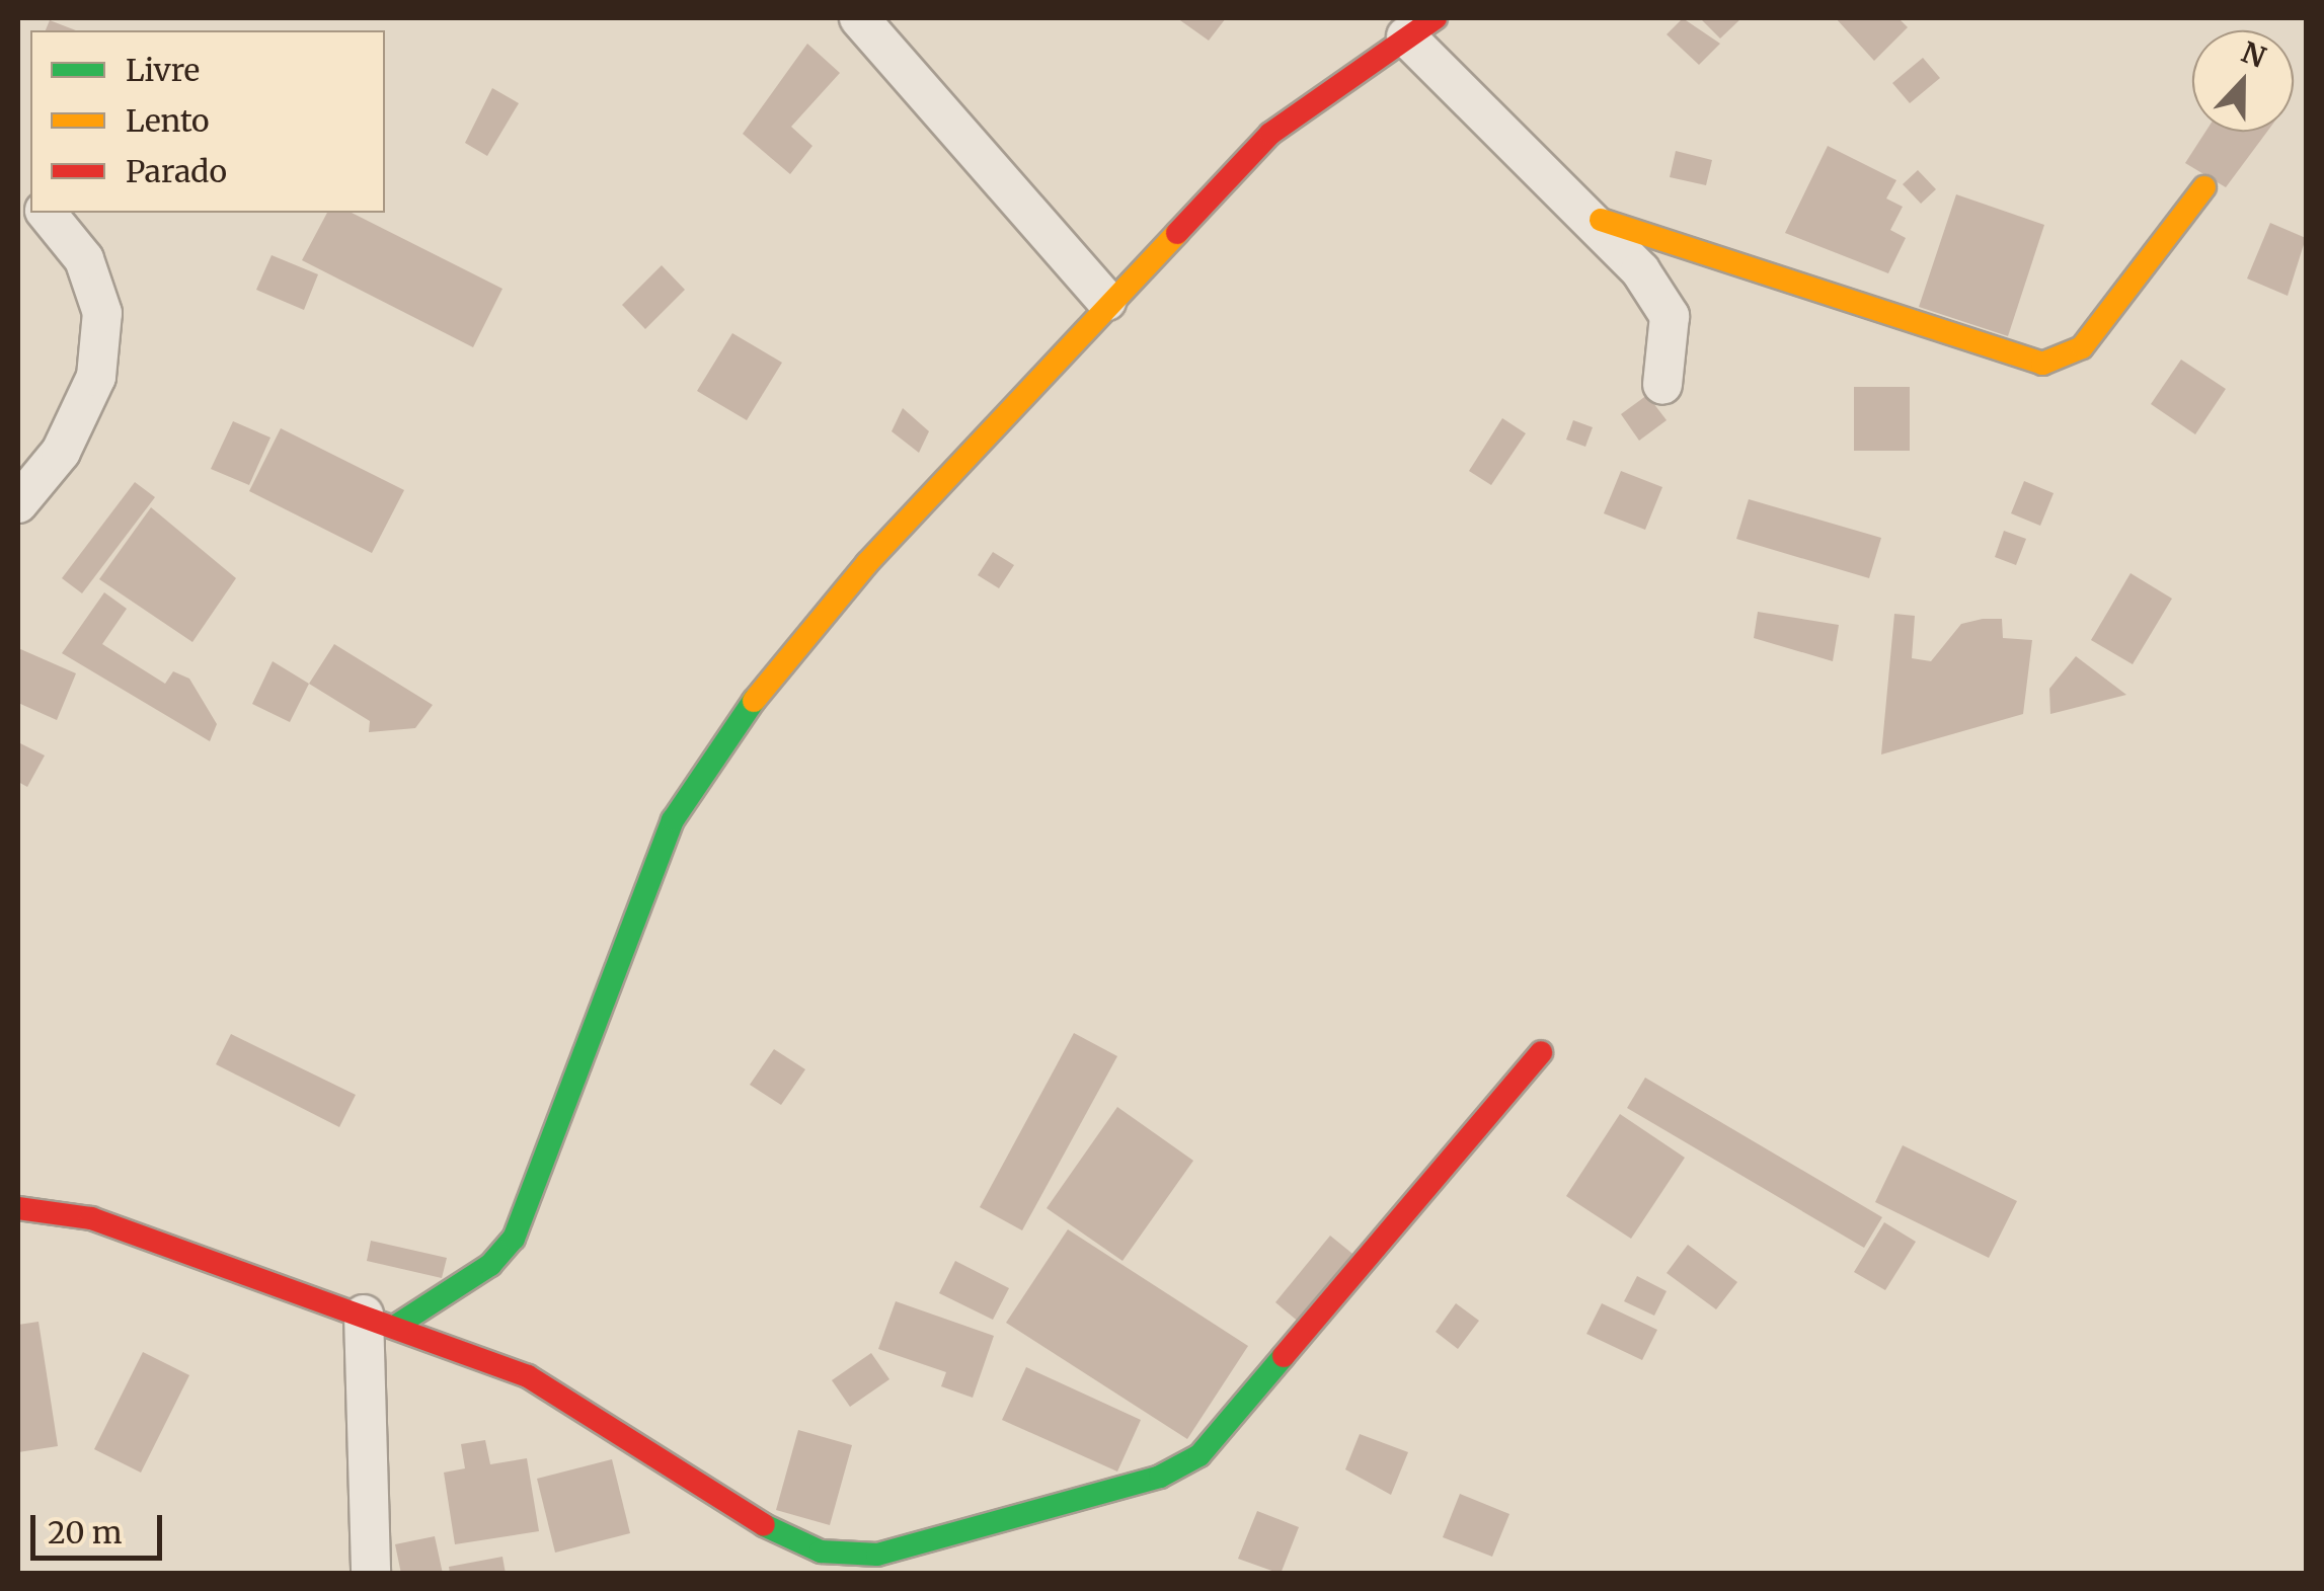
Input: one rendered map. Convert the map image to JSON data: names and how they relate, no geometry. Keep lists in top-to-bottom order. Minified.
{"legend":["Livre","Lento","Parado"],"scale_bar":"20 m","north":"top"}
